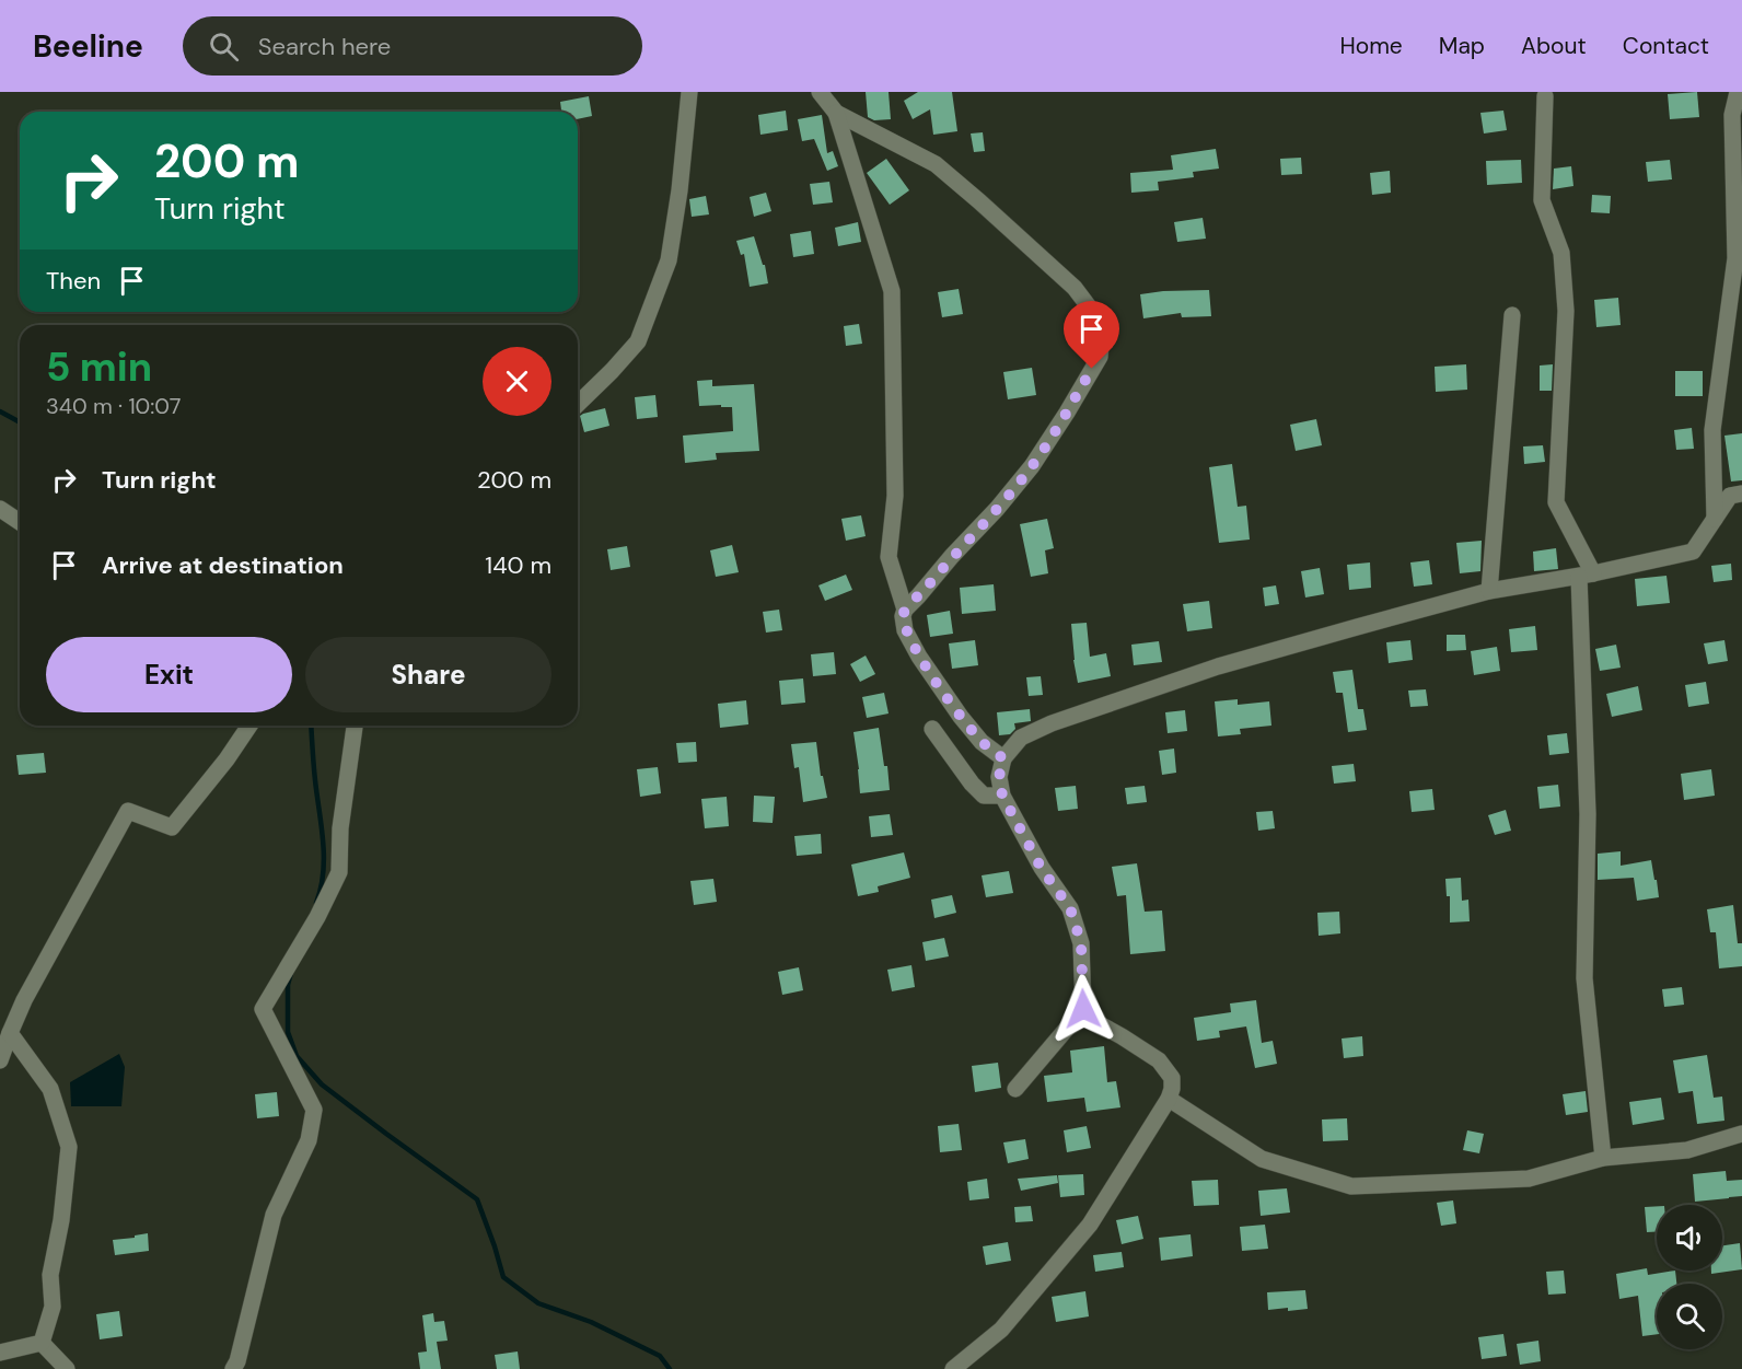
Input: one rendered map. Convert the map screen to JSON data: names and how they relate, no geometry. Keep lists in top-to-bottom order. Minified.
{"page":{"header":"Beeline","search":"Search here","nav":["Home","Map","About","Contact"],"turn":["200 m","Turn right"],"then":"Then","heading":["5 min","340 m · 10:07"],"list":[{"name":"Turn right","value":"200 m"},{"name":"Arrive at destination","value":"140 m"}],"buttons":["Exit","Share"]}}
